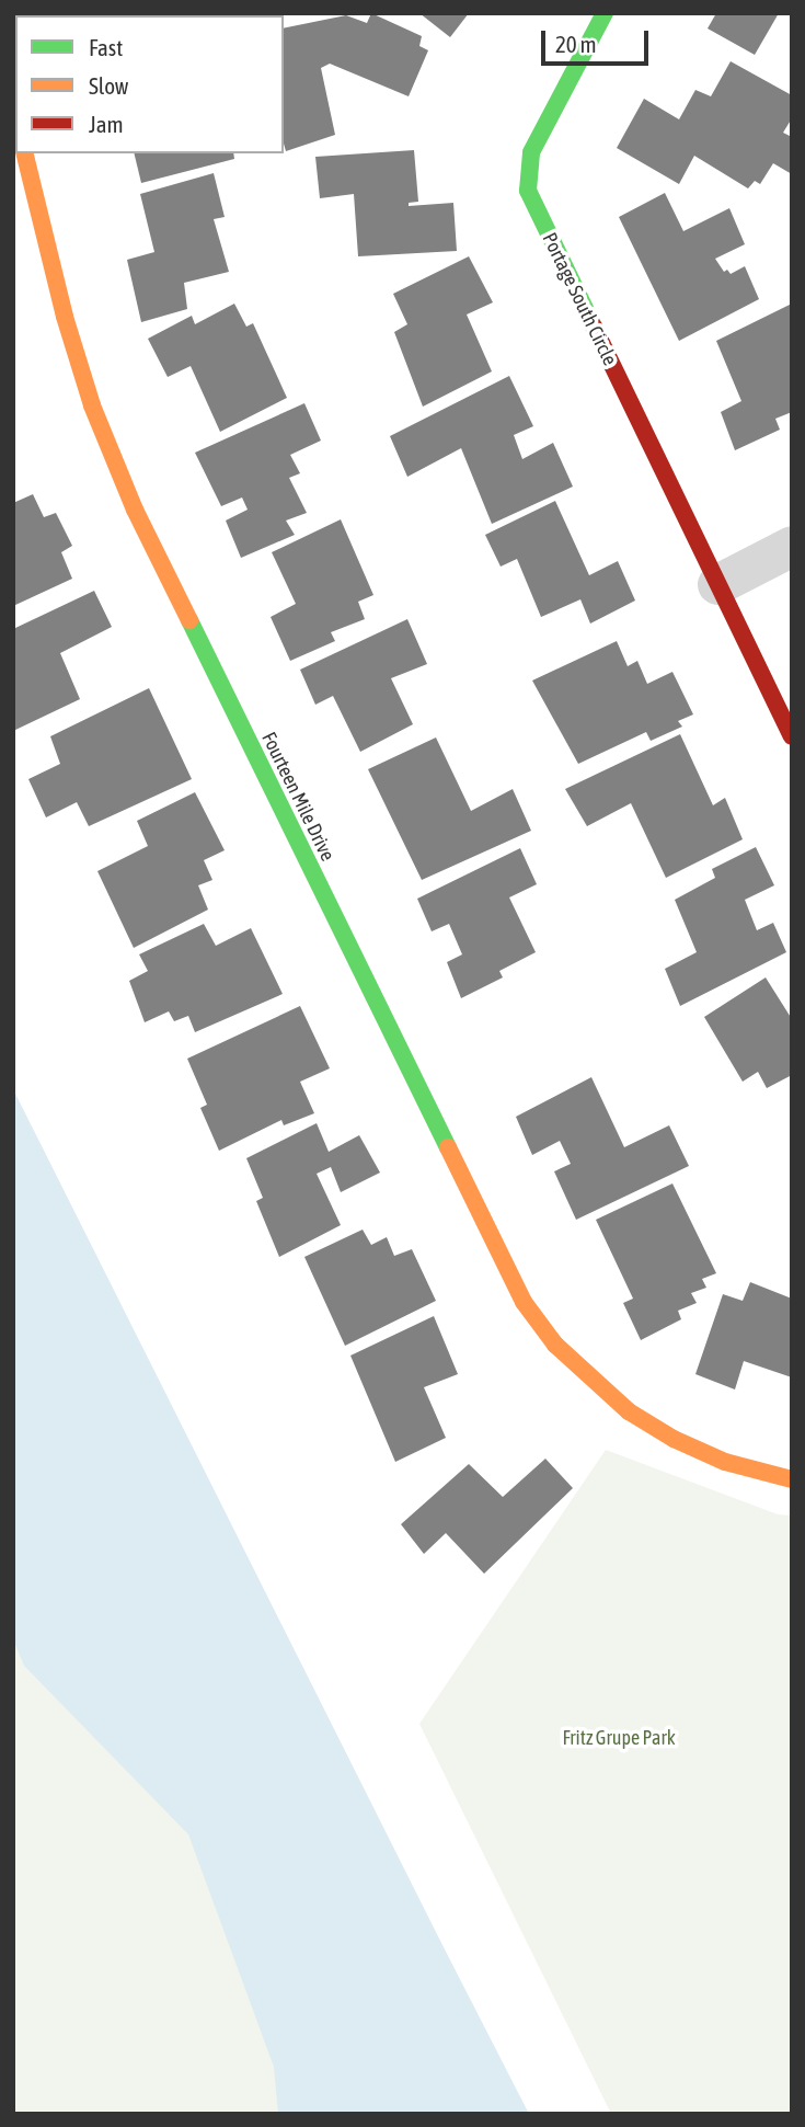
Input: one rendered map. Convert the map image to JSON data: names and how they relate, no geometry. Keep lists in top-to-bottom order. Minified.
{"streets":{"street":["Portage South Circle","Fourteen Mile Drive"]},"parks":["Fritz Grupe Park"],"legend":["Fast","Slow","Jam"],"scale_bar":"20 m"}
